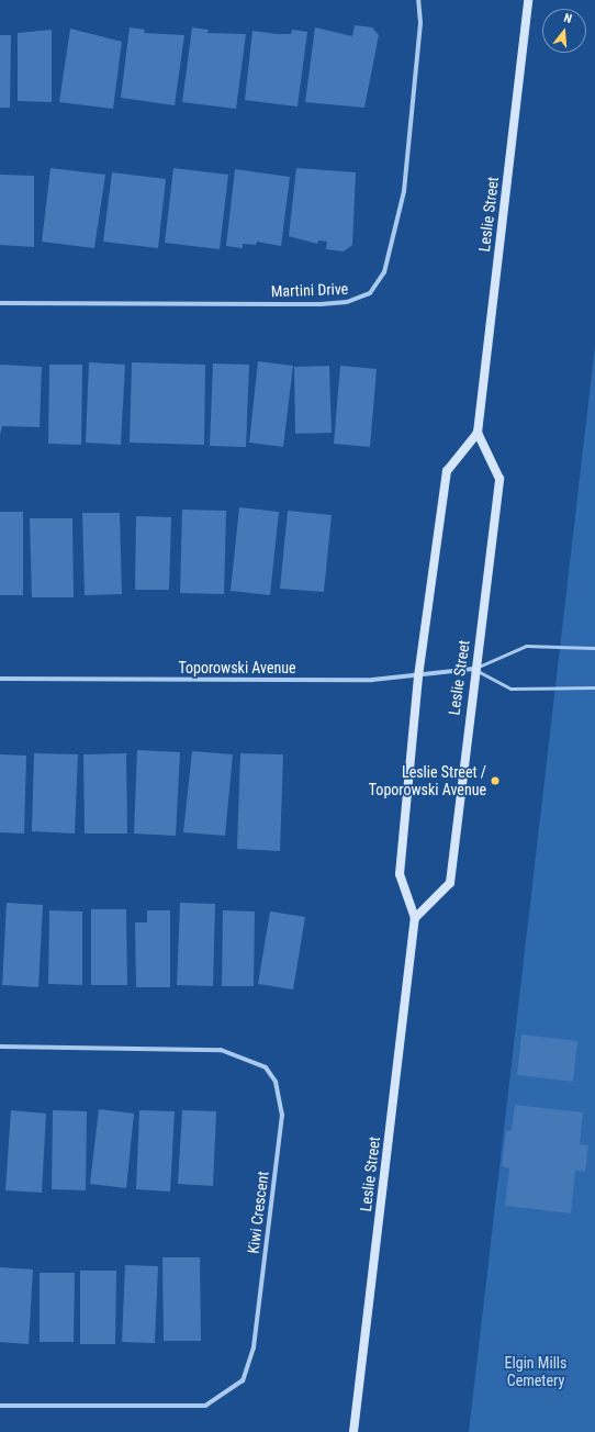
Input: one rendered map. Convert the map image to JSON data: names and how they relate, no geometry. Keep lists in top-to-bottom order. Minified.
{"streets":{"main road":["Leslie Street"],"street":["Martini Drive","Toporowski Avenue","Kiwi Crescent"]},"crossings":[["Leslie Street","Toporowski Avenue"]],"parks":["Elgin Mills Cemetery"],"places":["Leslie Street / Toporowski Avenue"],"north":"top"}
